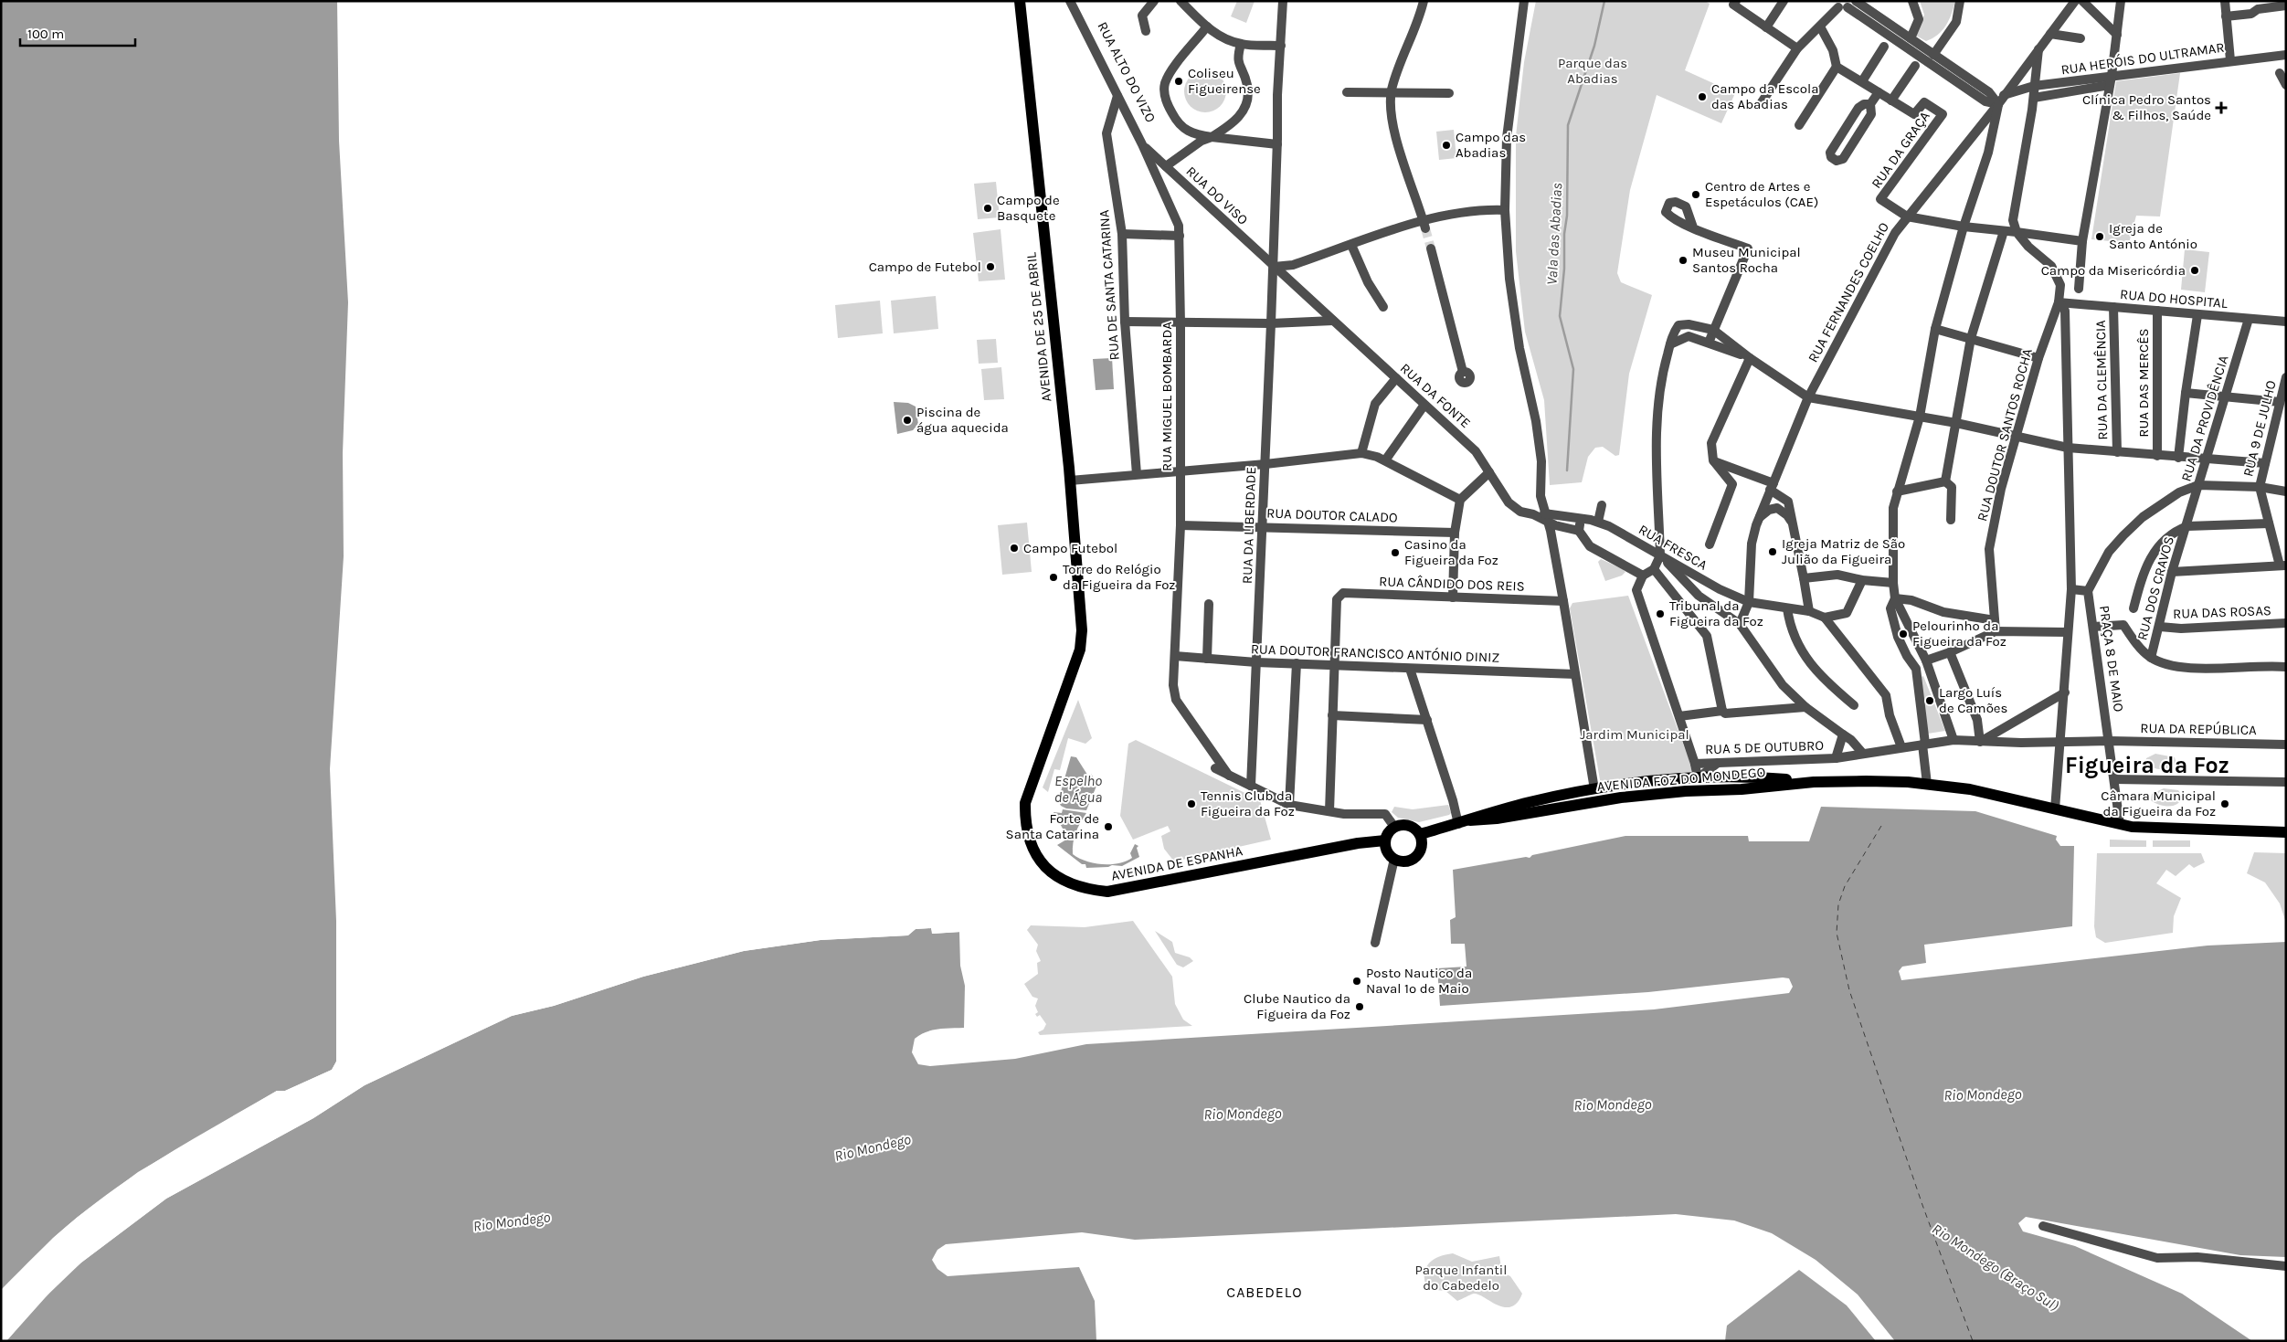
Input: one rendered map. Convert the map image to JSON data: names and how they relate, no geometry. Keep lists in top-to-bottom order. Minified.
{"streets":{"main road":["AVENIDA DE 25 DE ABRIL","AVENIDA FOZ DO MONDEGO","AVENIDA DE ESPANHA"],"street":["RUA HERÓIS DO ULTRAMAR","RUA ALTO DO VIZO","RUA DA GRAÇA","RUA DO VISO","RUA DE SANTA CATARINA","RUA FERNANDES COELHO","RUA DO HOSPITAL","RUA DA CLEMÊNCIA","RUA DAS MERCÊS","RUA DA FONTE","RUA MIGUEL BOMBARDA","RUA DA PROVIDÊNCIA","RUA 9 DE JULHO","RUA DOUTOR SANTOS ROCHA","RUA DOUTOR CALADO","RUA DA LIBERDADE","RUA FRESCA","RUA CÂNDIDO DOS REIS","RUA DOS CRAVOS","RUA DAS ROSAS","RUA DOUTOR FRANCISCO ANTÓNIO DINIZ","PRAÇA 8 DE MAIO","RUA DA REPÚBLICA","RUA 5 DE OUTUBRO"]},"crossings":[["RUA ALTO DO VIZO","RUA DO VISO"],["RUA DA GRAÇA","RUA FERNANDES COELHO"],["RUA DO VISO","RUA DA FONTE"],["RUA DO VISO","RUA MIGUEL BOMBARDA"],["RUA DO VISO","RUA DA LIBERDADE"],["RUA DE SANTA CATARINA","RUA MIGUEL BOMBARDA"],["RUA FERNANDES COELHO","RUA FRESCA"],["RUA DO HOSPITAL","RUA DA CLEMÊNCIA"],["RUA DO HOSPITAL","RUA DAS MERCÊS"],["RUA DO HOSPITAL","RUA DA PROVIDÊNCIA"],["RUA DO HOSPITAL","RUA DOUTOR SANTOS ROCHA"],["AVENIDA DE 25 DE ABRIL","AVENIDA DE ESPANHA"],["RUA DA FONTE","RUA DA LIBERDADE"],["RUA DA FONTE","RUA FRESCA"],["RUA MIGUEL BOMBARDA","RUA DOUTOR CALADO"],["RUA MIGUEL BOMBARDA","RUA DOUTOR FRANCISCO ANTÓNIO DINIZ"],["RUA DA PROVIDÊNCIA","RUA DOS CRAVOS"],["RUA DOUTOR CALADO","RUA DA LIBERDADE"],["RUA DA LIBERDADE","RUA DOUTOR FRANCISCO ANTÓNIO DINIZ"],["RUA CÂNDIDO DOS REIS","RUA DOUTOR FRANCISCO ANTÓNIO DINIZ"],["RUA DOS CRAVOS","RUA DAS ROSAS"],["PRAÇA 8 DE MAIO","RUA DA REPÚBLICA"],["PRAÇA 8 DE MAIO","AVENIDA FOZ DO MONDEGO"],["AVENIDA FOZ DO MONDEGO","AVENIDA DE ESPANHA"]],"districts":["Figueira da Foz","CABEDELO"],"water":["Vala das Abadias","Espelho de Água","Rio Mondego","Rio Mondego (Braço Sul)"],"parks":["Parque das Abadias","Jardim Municipal","Parque Infantil do Cabedelo"],"places":{"other":["Coliseu Figueirense","Campo da Escola das Abadias","Campo das Abadias","Centro de Artes e Espetáculos (CAE)","Campo de Basquete","Igreja de Santo António","Museu Municipal Santos Rocha","Campo de Futebol","Campo da Misericórdia","Piscina de água aquecida","Campo Futebol","Igreja Matriz de São Julião da Figueira","Casino da Figueira da Foz","Torre do Relógio da Figueira da Foz","Tribunal da Figueira da Foz","Pelourinho da Figueira da Foz","Largo Luís de Camões","Tennis Club da Figueira da Foz","Câmara Municipal da Figueira da Foz","Forte de Santa Catarina","Posto Nautico da Naval 1º de Maio","Clube Nautico da Figueira da Foz"],"health":["Clínica Pedro Santos & Filhos, Saúde"]},"scale_bar":"100 m"}
